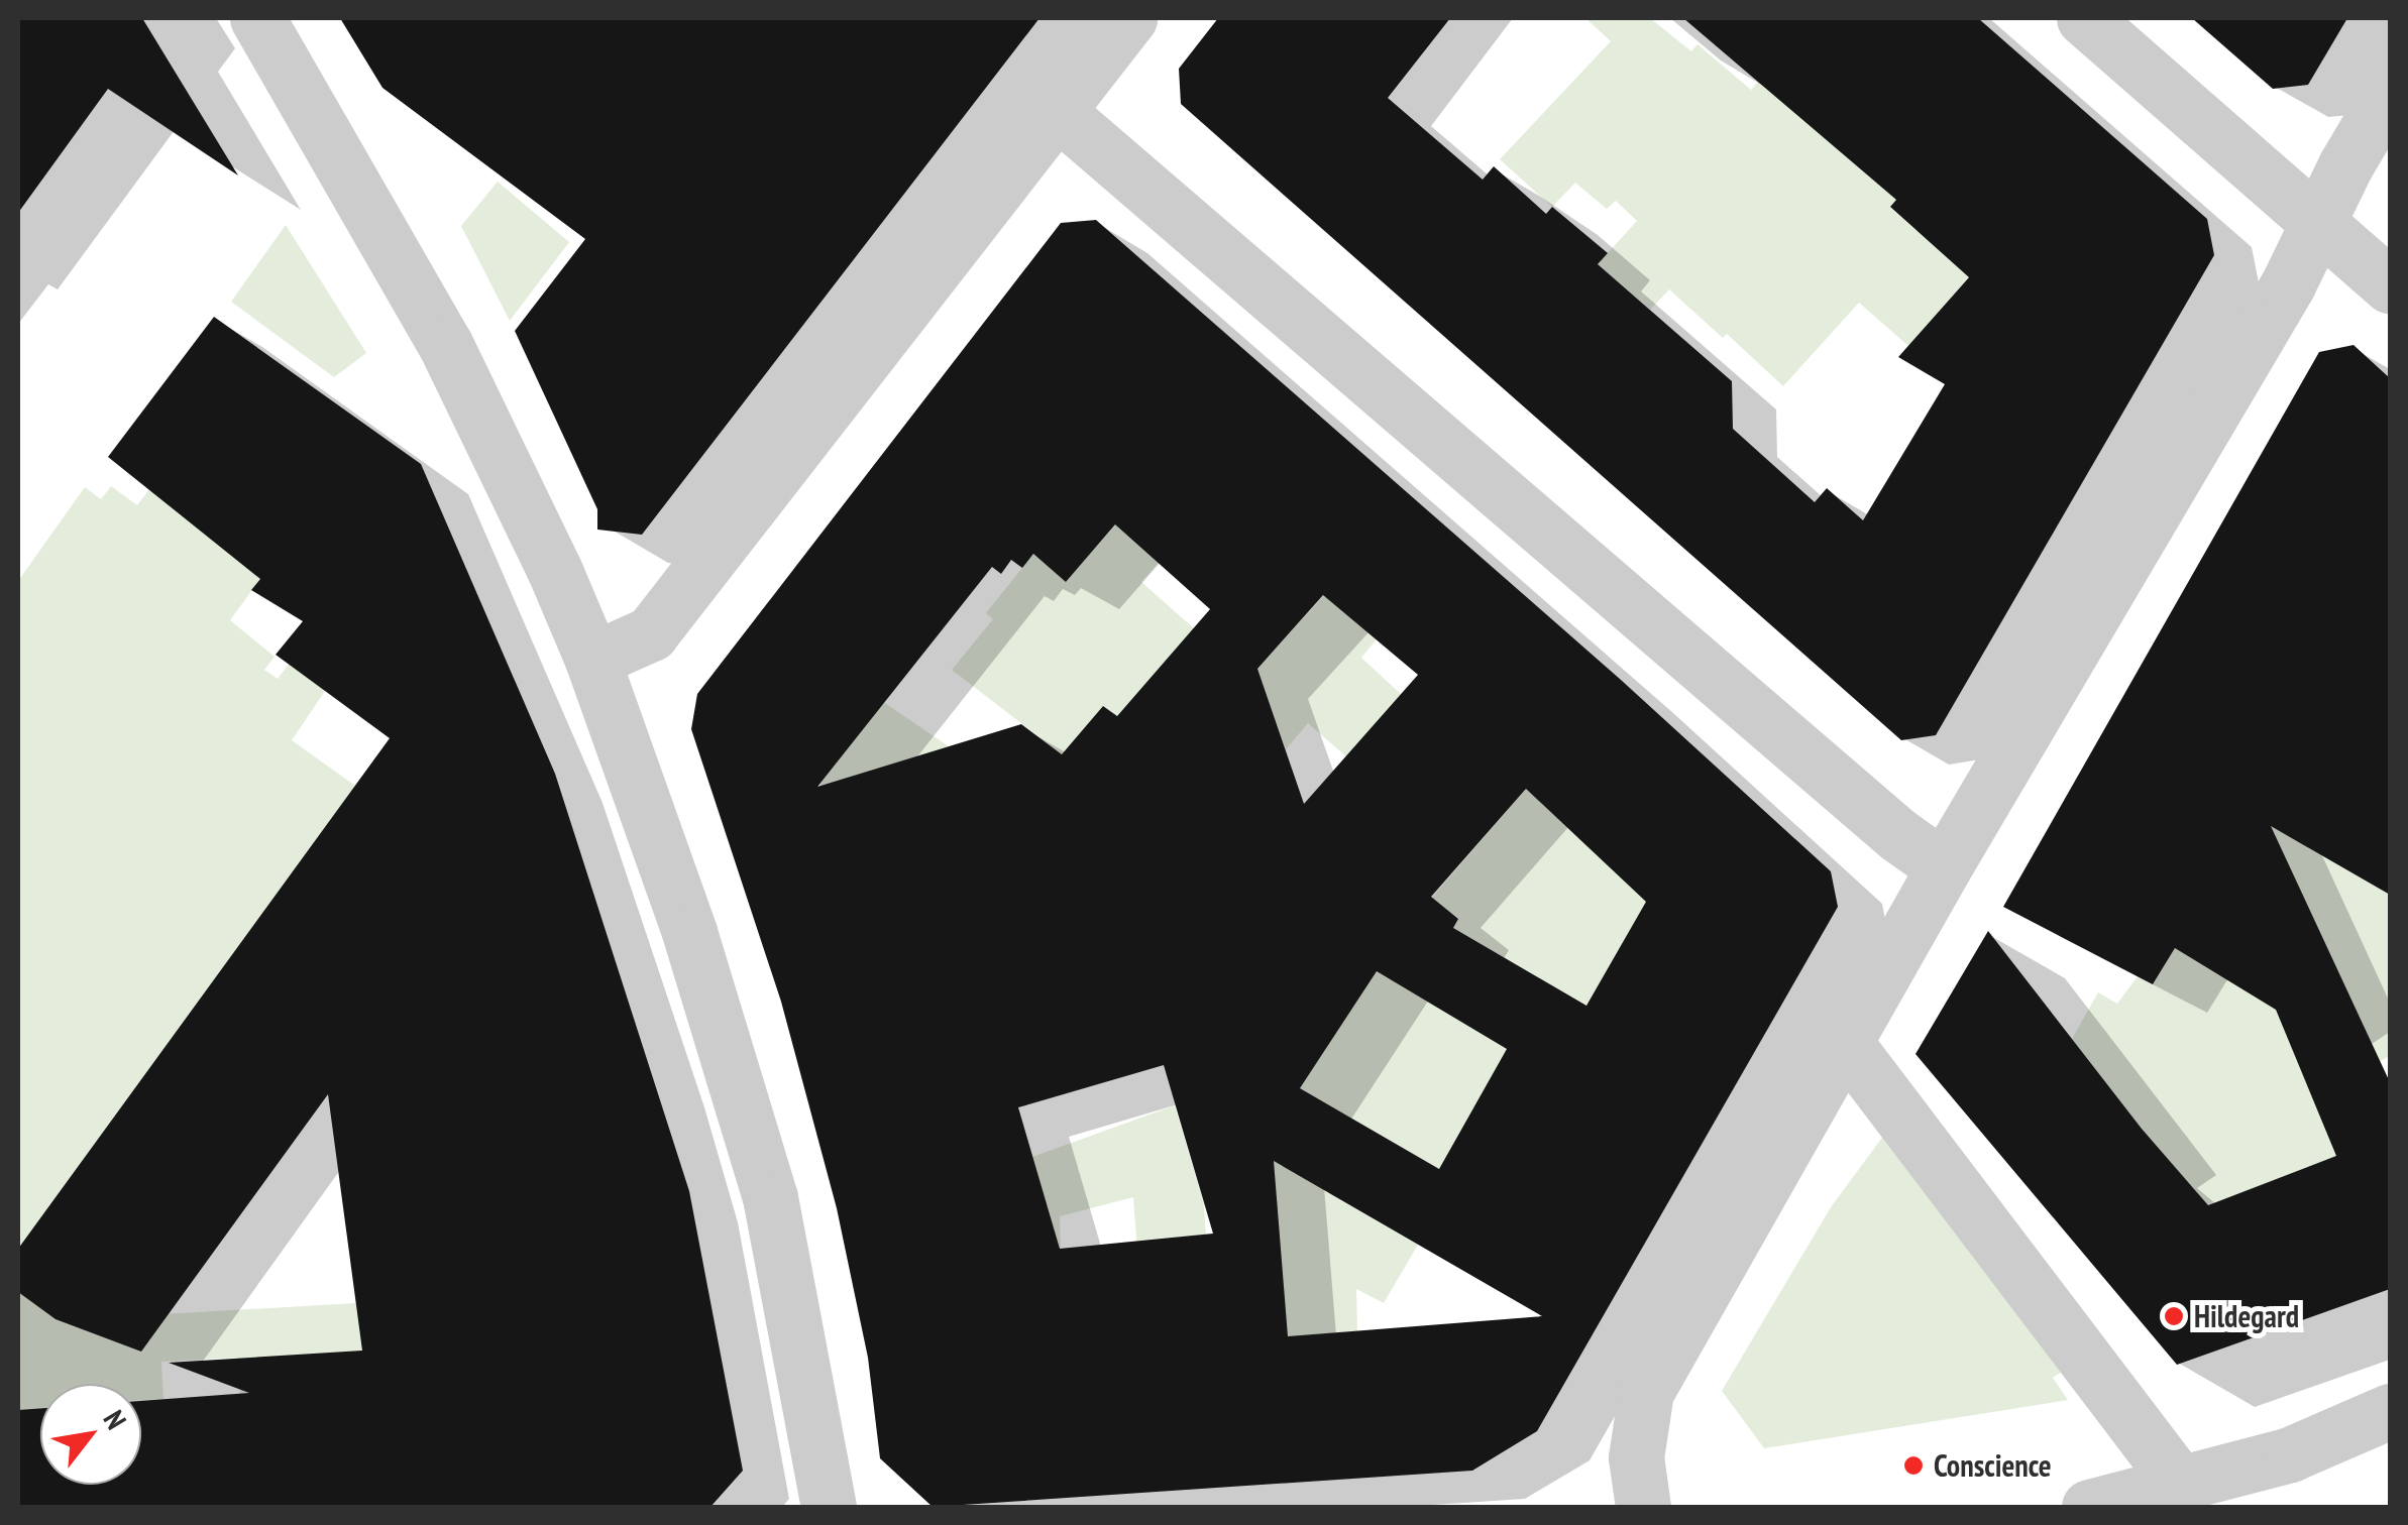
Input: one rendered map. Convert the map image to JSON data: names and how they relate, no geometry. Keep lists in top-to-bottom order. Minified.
{"places":["Hildegard","Conscience"],"north":"top right"}
